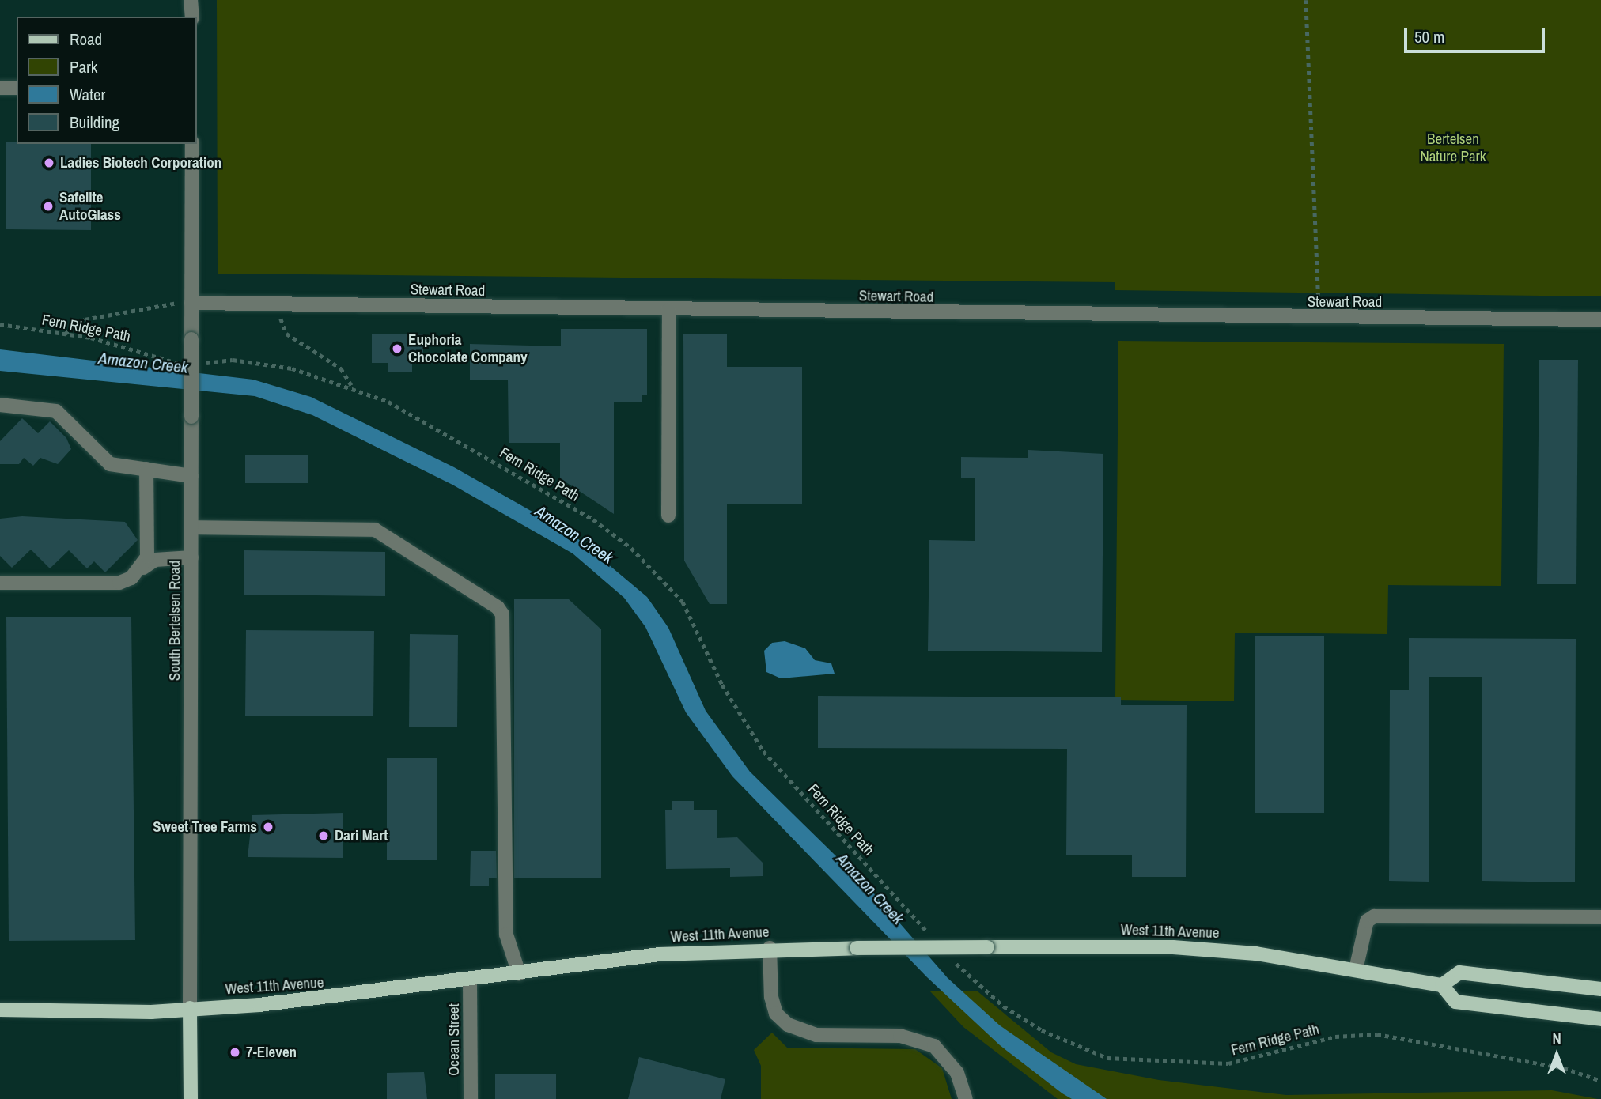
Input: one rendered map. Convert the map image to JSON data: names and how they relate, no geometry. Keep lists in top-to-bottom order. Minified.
{"streets":{"main road":["South Bertelsen Road","West 11th Avenue"],"street":["Stewart Road","Ocean Street"],"path":["Fern Ridge Path"]},"crossings":[["Stewart Road","South Bertelsen Road"],["South Bertelsen Road","West 11th Avenue"],["West 11th Avenue","Ocean Street"]],"water":["Amazon Creek"],"parks":["Bertelsen Nature Park"],"places":["Ladies Biotech Corporation","Safelite AutoGlass","Euphoria Chocolate Company","Sweet Tree Farms","Dari Mart","7-Eleven"],"legend":["Road","Park","Water","Building"],"scale_bar":"50 m","north":"top"}
